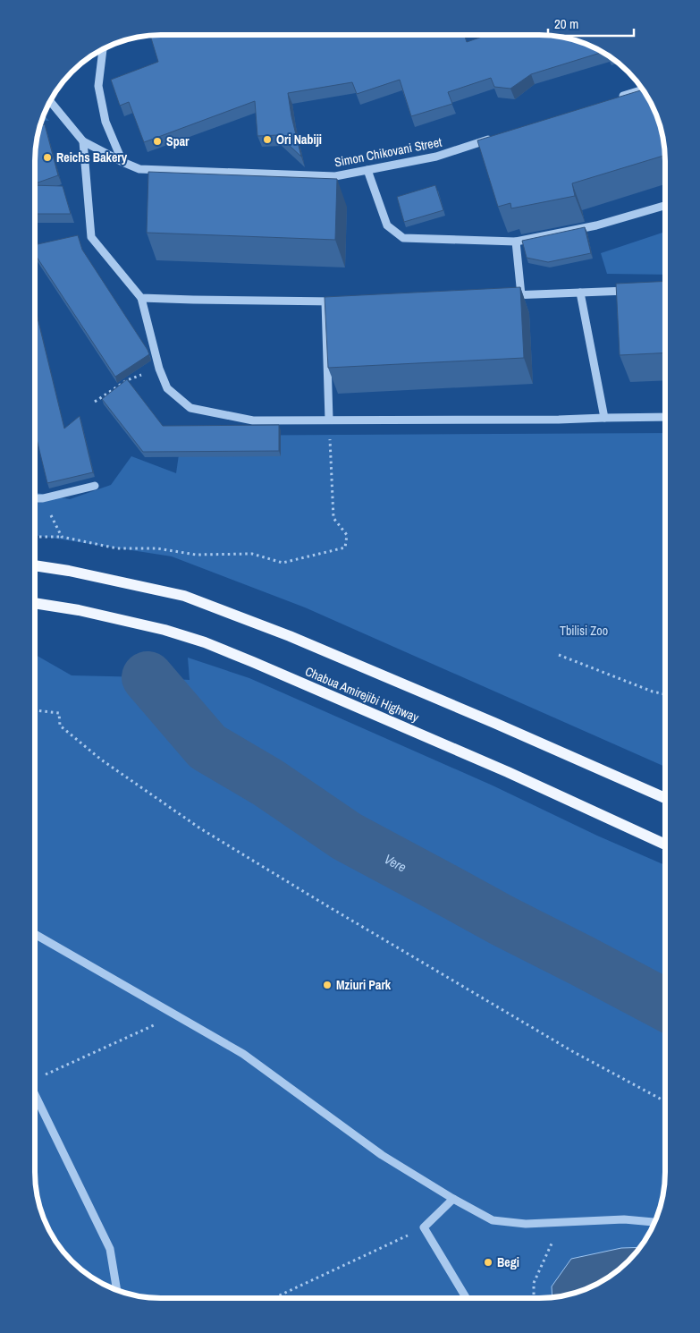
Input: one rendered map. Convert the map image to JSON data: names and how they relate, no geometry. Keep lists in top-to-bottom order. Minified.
{"streets":{"main road":["Chabua Amirejibi Highway"],"street":["Simon Chikovani Street"]},"water":["Vere"],"parks":["Tbilisi Zoo"],"places":["Ori Nabiji","Spar","Reichs Bakery","Mziuri Park","Begi"],"scale_bar":"20 m"}
